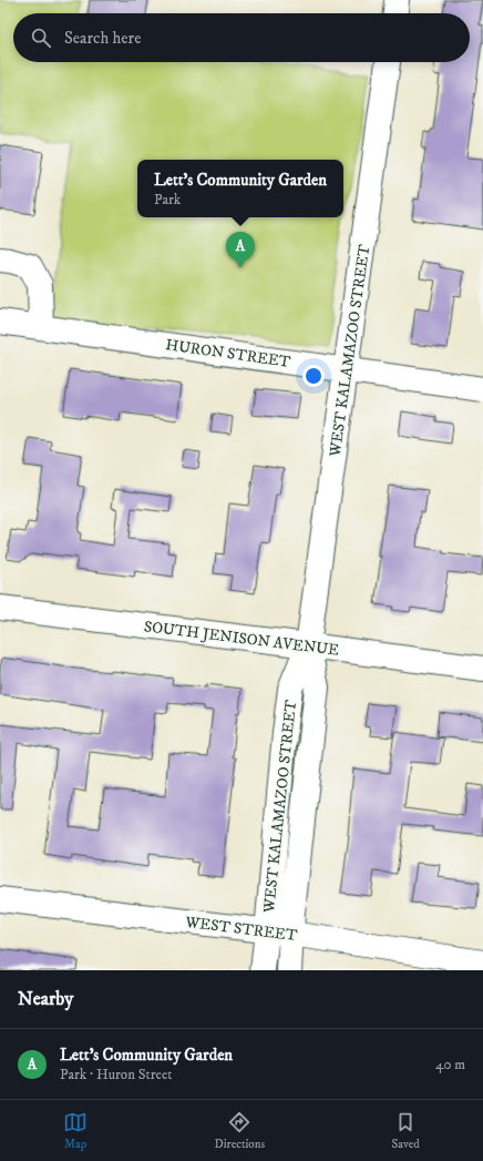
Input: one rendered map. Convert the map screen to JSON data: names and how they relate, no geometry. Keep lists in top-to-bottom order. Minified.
{"streets":{"street":["WEST KALAMAZOO STREET","HURON STREET","SOUTH JENISON AVENUE","WEST STREET"]},"crossings":[["WEST KALAMAZOO STREET","HURON STREET"],["WEST KALAMAZOO STREET","SOUTH JENISON AVENUE"],["WEST KALAMAZOO STREET","WEST STREET"]],"page":{"search":"Search here","popup":["Lett's Community Garden","Park"],"pins":"A","heading":"Nearby","list":[{"mark":"A","name":"Lett's Community Garden","note":"Park · Huron Street","value":"40 m"}],"nav":["Map","Directions","Saved"]}}
